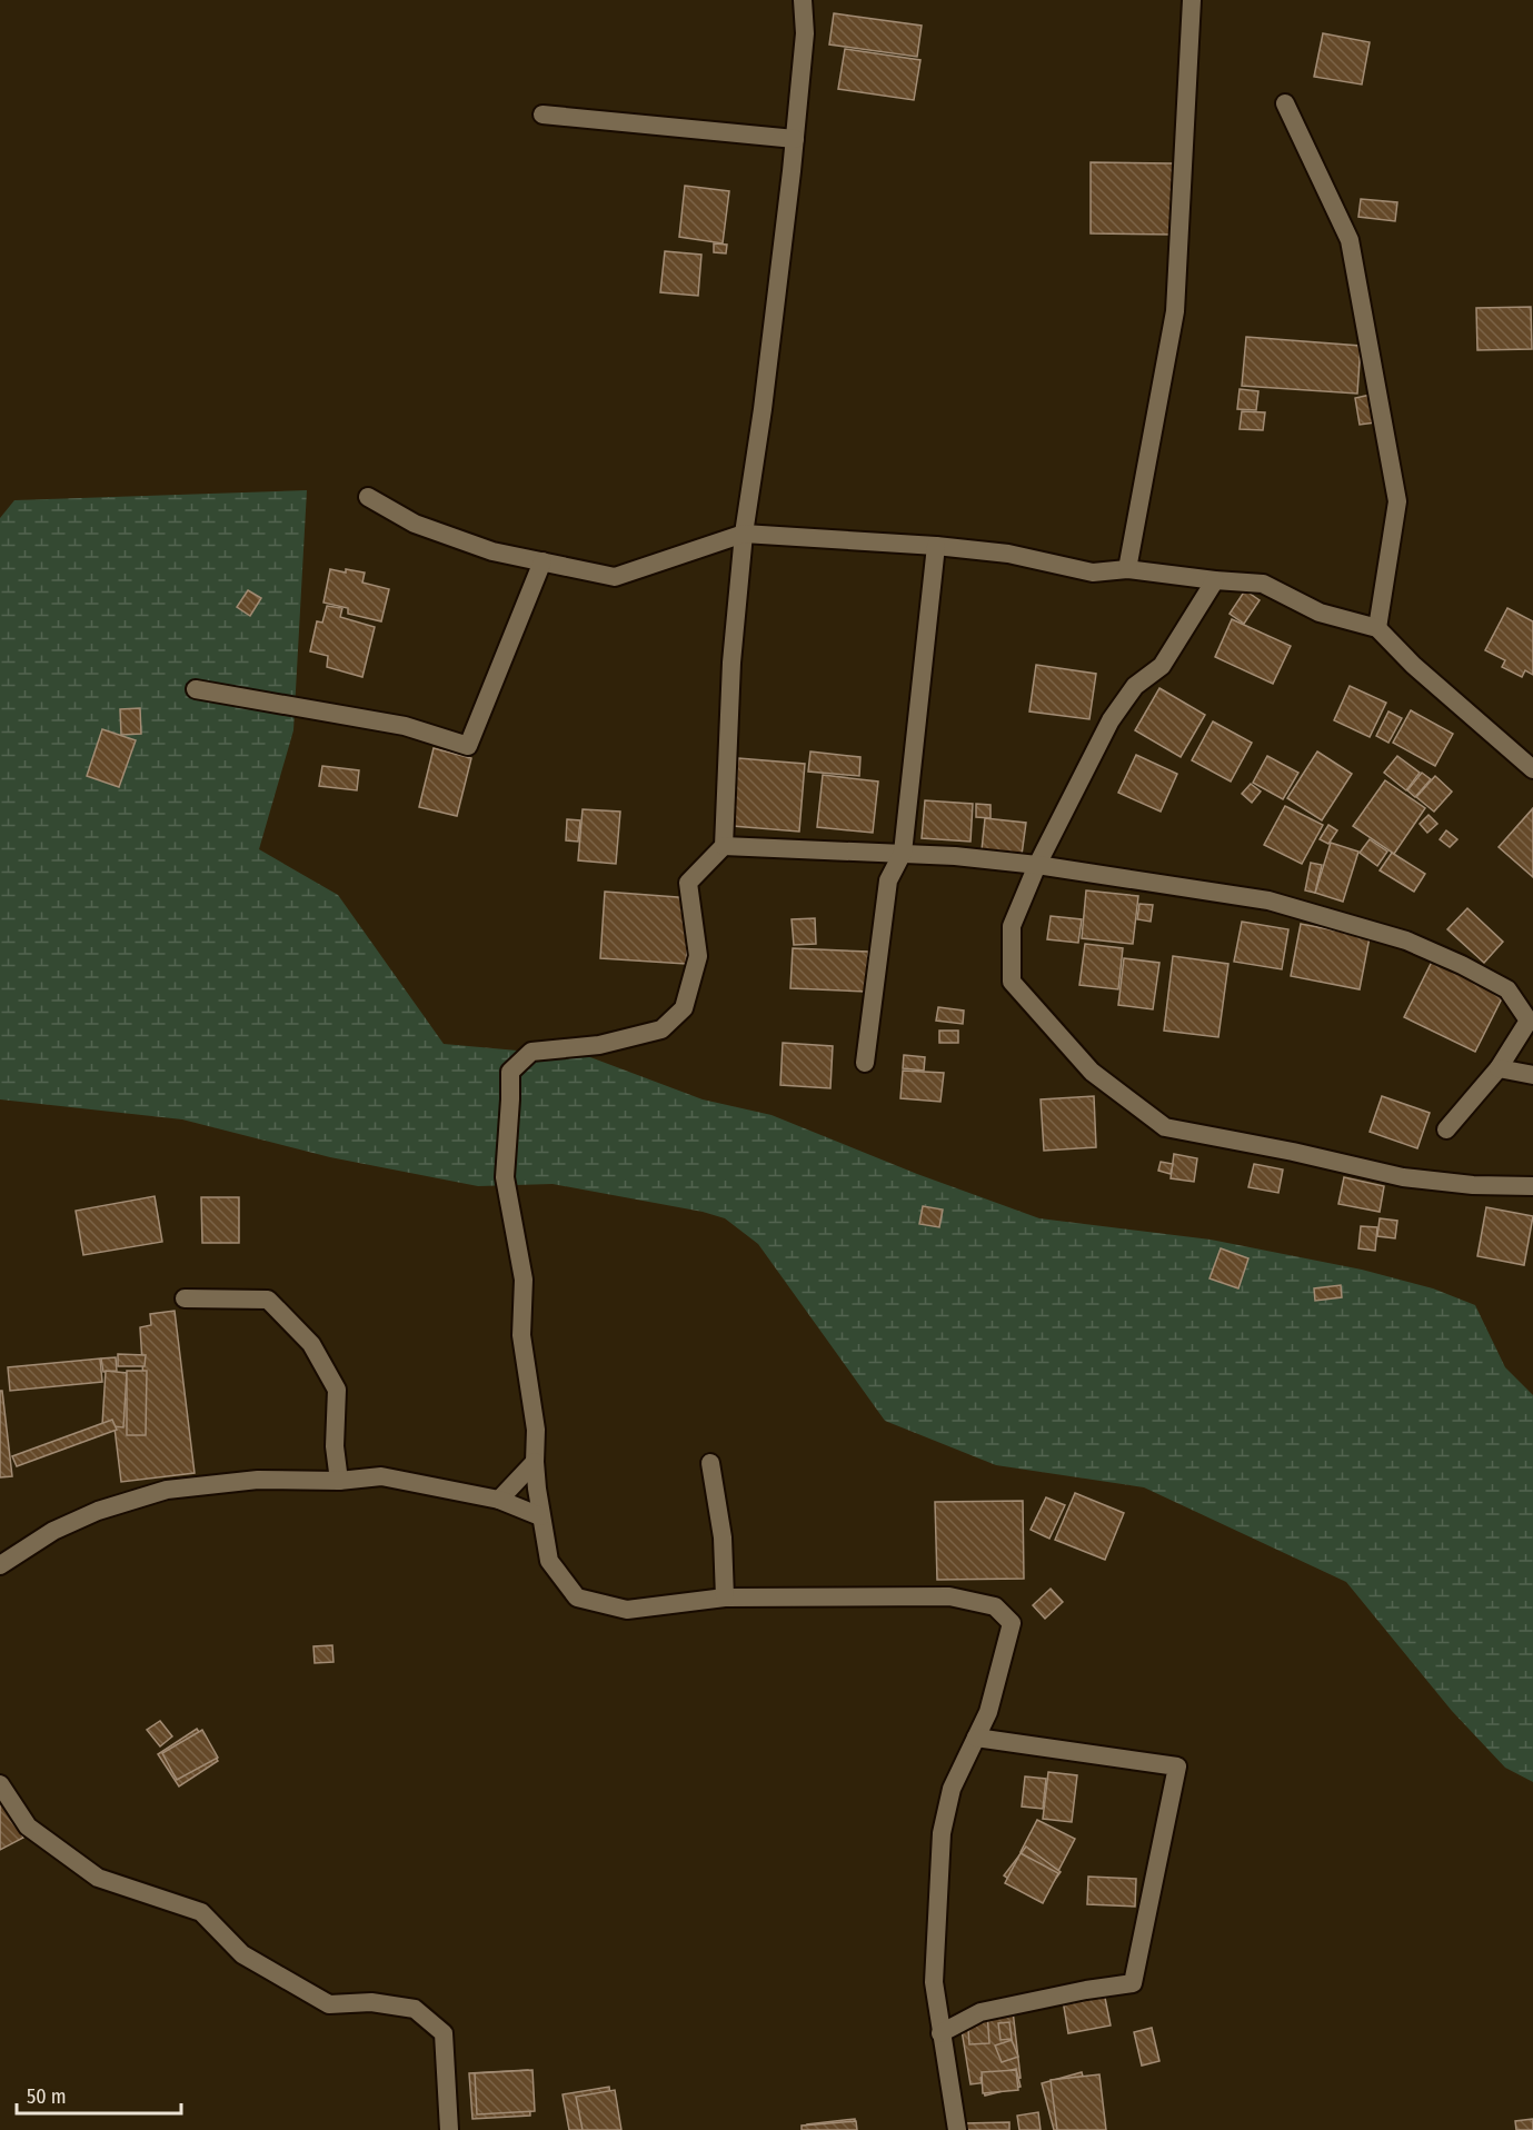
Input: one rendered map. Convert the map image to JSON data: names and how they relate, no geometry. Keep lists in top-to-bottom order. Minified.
{"scale_bar":"50 m"}
